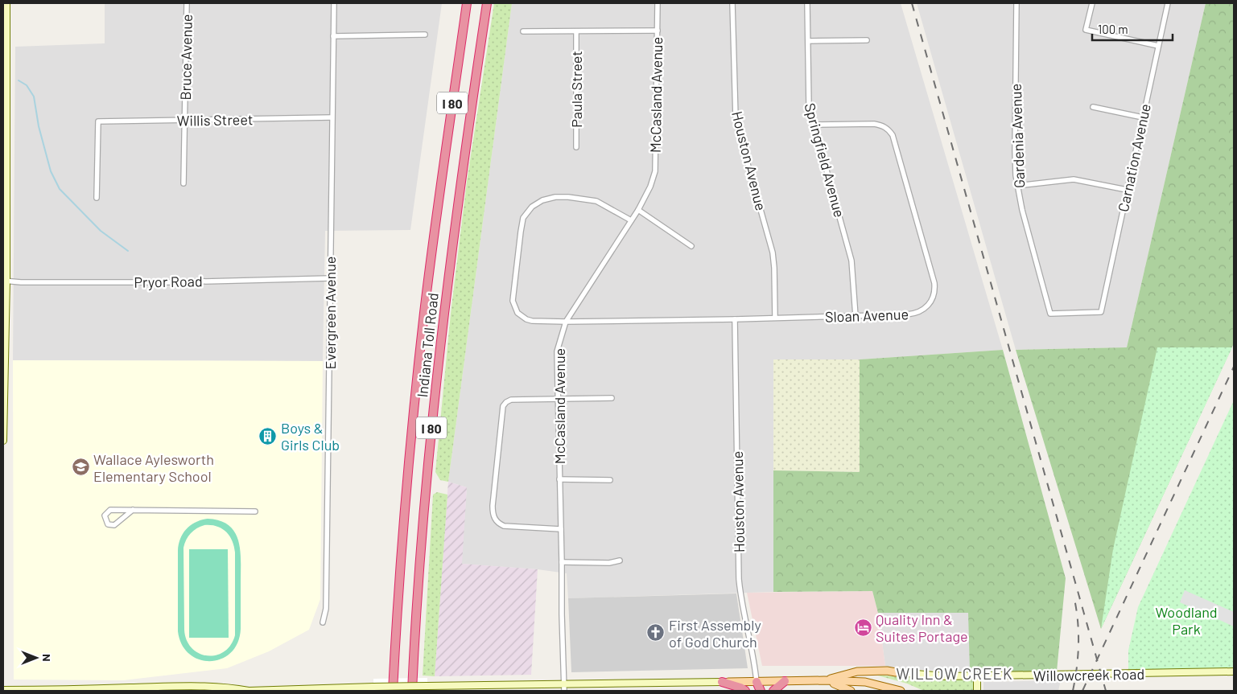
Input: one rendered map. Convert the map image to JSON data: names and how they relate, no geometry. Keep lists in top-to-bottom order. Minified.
{"streets":{"highway":["I 80","Indiana Toll Road"],"main road":["Willowcreek Road"],"street":["Bruce Avenue","Paula Street","McCasland Avenue","Willis Street","Gardenia Avenue","Carnation Avenue","Springfield Avenue","Houston Avenue","Pryor Road","Evergreen Avenue","Sloan Avenue"]},"crossings":[["Bruce Avenue","Willis Street"],["McCasland Avenue","Sloan Avenue"],["Willis Street","Evergreen Avenue"],["Gardenia Avenue","Carnation Avenue"],["Springfield Avenue","Sloan Avenue"],["Houston Avenue","Sloan Avenue"],["Pryor Road","Evergreen Avenue"]],"districts":["WILLOW CREEK"],"parks":["Woodland Park"],"places":{"building":["Boys & Girls Club"],"school or university":["Wallace Aylesworth Elementary School"],"hotel":["Quality Inn & Suites Portage"],"church":["First Assembly of God Church"]},"scale_bar":"100 m","north":"right"}
